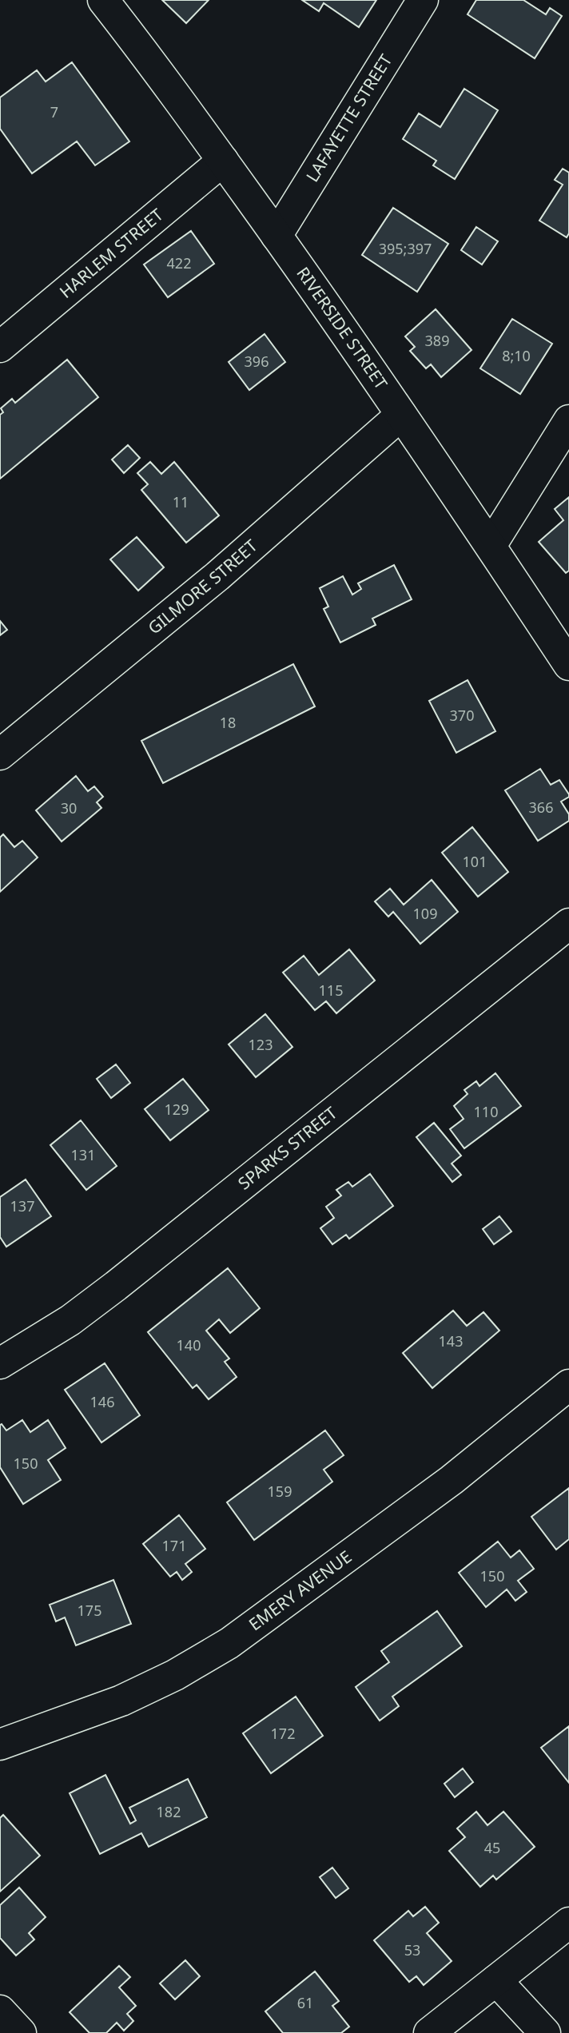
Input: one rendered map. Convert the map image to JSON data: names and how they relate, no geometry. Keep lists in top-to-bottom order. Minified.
{"streets":{"street":["LAFAYETTE STREET","HARLEM STREET","RIVERSIDE STREET","GILMORE STREET","SPARKS STREET","EMERY AVENUE"]},"crossings":[["LAFAYETTE STREET","RIVERSIDE STREET"],["HARLEM STREET","RIVERSIDE STREET"],["RIVERSIDE STREET","GILMORE STREET"]],"house_numbers":["7","395;397","422","389","8;10","396","11","370","18","366","30","101","109","115","123","129","110","131","137","143","140","146","150","159","171","150","175","172","182","45","53","61"]}
